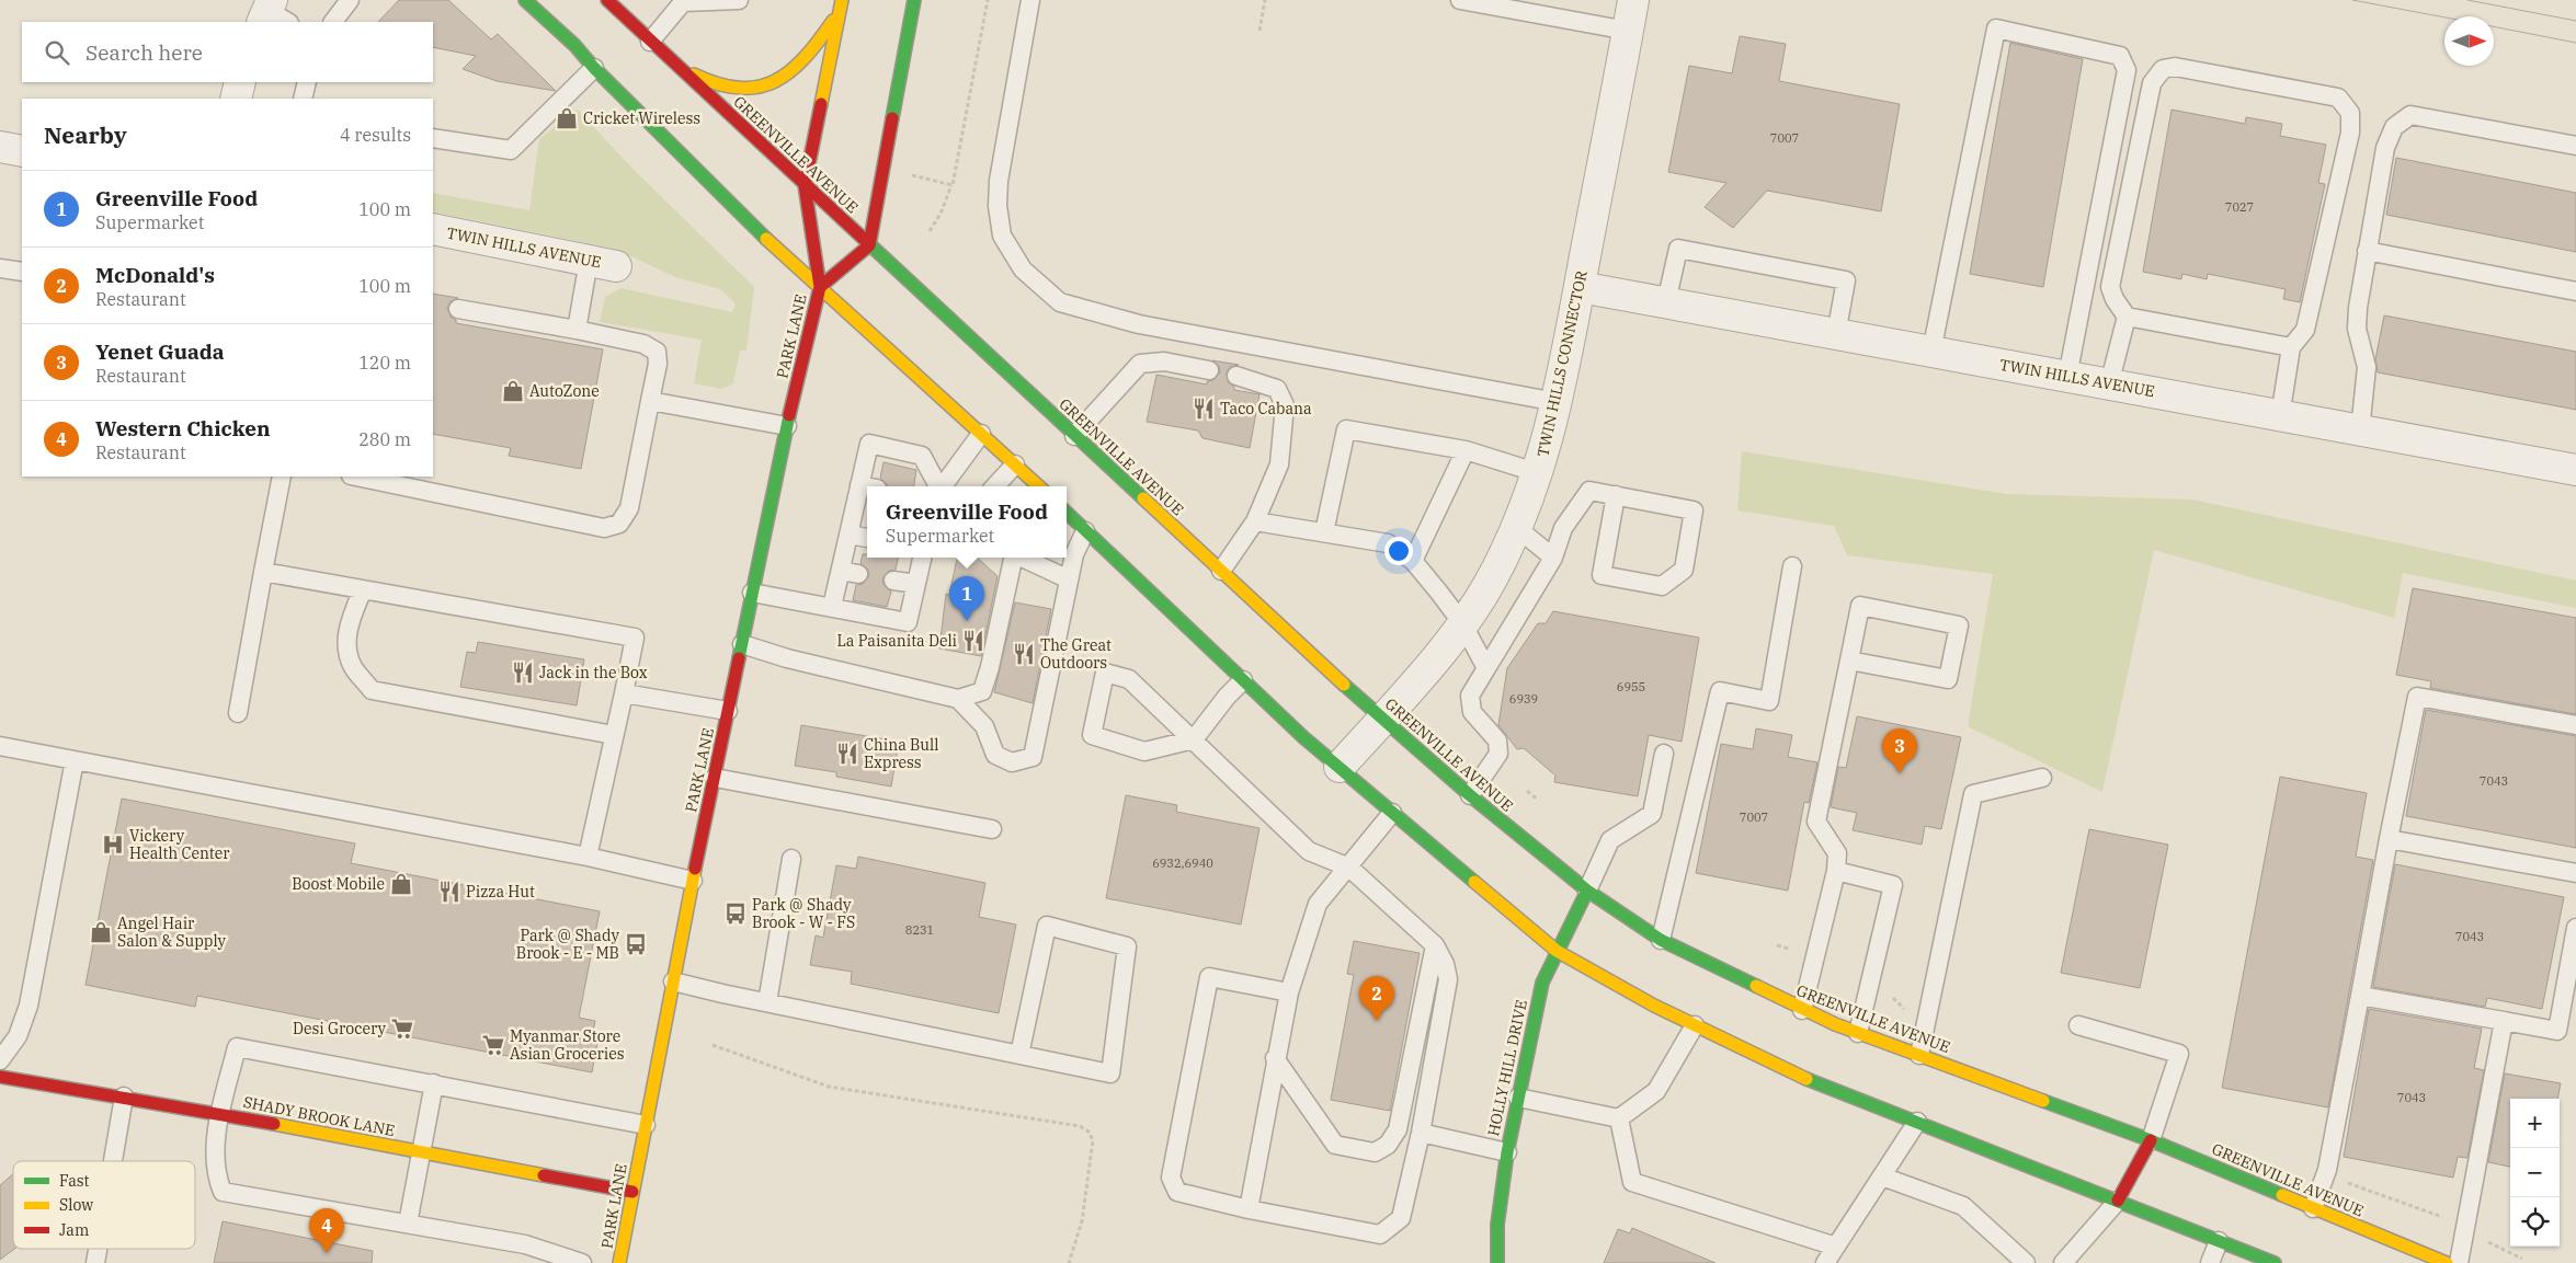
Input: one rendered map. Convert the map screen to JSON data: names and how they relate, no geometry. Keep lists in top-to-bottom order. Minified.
{"streets":{"main road":["GREENVILLE AVENUE","PARK LANE","HOLLY HILL DRIVE","SHADY BROOK LANE"],"street":["TWIN HILLS AVENUE","TWIN HILLS CONNECTOR"]},"crossings":[["GREENVILLE AVENUE","PARK LANE"],["GREENVILLE AVENUE","TWIN HILLS CONNECTOR"],["GREENVILLE AVENUE","HOLLY HILL DRIVE"],["TWIN HILLS AVENUE","TWIN HILLS CONNECTOR"],["PARK LANE","SHADY BROOK LANE"]],"places":{"shop":["Cricket Wireless","AutoZone","Boost Mobile","Angel Hair Salon & Supply"],"restaurant":["Taco Cabana","La Paisanita Deli","The Great Outdoors","Jack in the Box","China Bull Express","Pizza Hut"],"hospital":["Vickery Health Center"],"bus stop":["Park @ Shady Brook - W - FS","Park @ Shady Brook - E - MB"],"supermarket":["Desi Grocery","Myanmar Store Asian Groceries"]},"house_numbers":["7007","7027","6955","6939","7043","7007","6932,6940","8231","7043","7043"],"legend":["Fast","Slow","Jam"],"north":"right","page":{"search":"Search here","heading":["Nearby","4 results"],"list":[{"mark":"1","name":"Greenville Food","note":"Supermarket","value":"100 m"},{"mark":"2","name":"McDonald's","note":"Restaurant","value":"100 m"},{"mark":"3","name":"Yenet Guada","note":"Restaurant","value":"120 m"},{"mark":"4","name":"Western Chicken","note":"Restaurant","value":"280 m"}],"popup":["Greenville Food","Supermarket"],"pins":["1","3","2","4"],"map_buttons":["+","−"]}}
